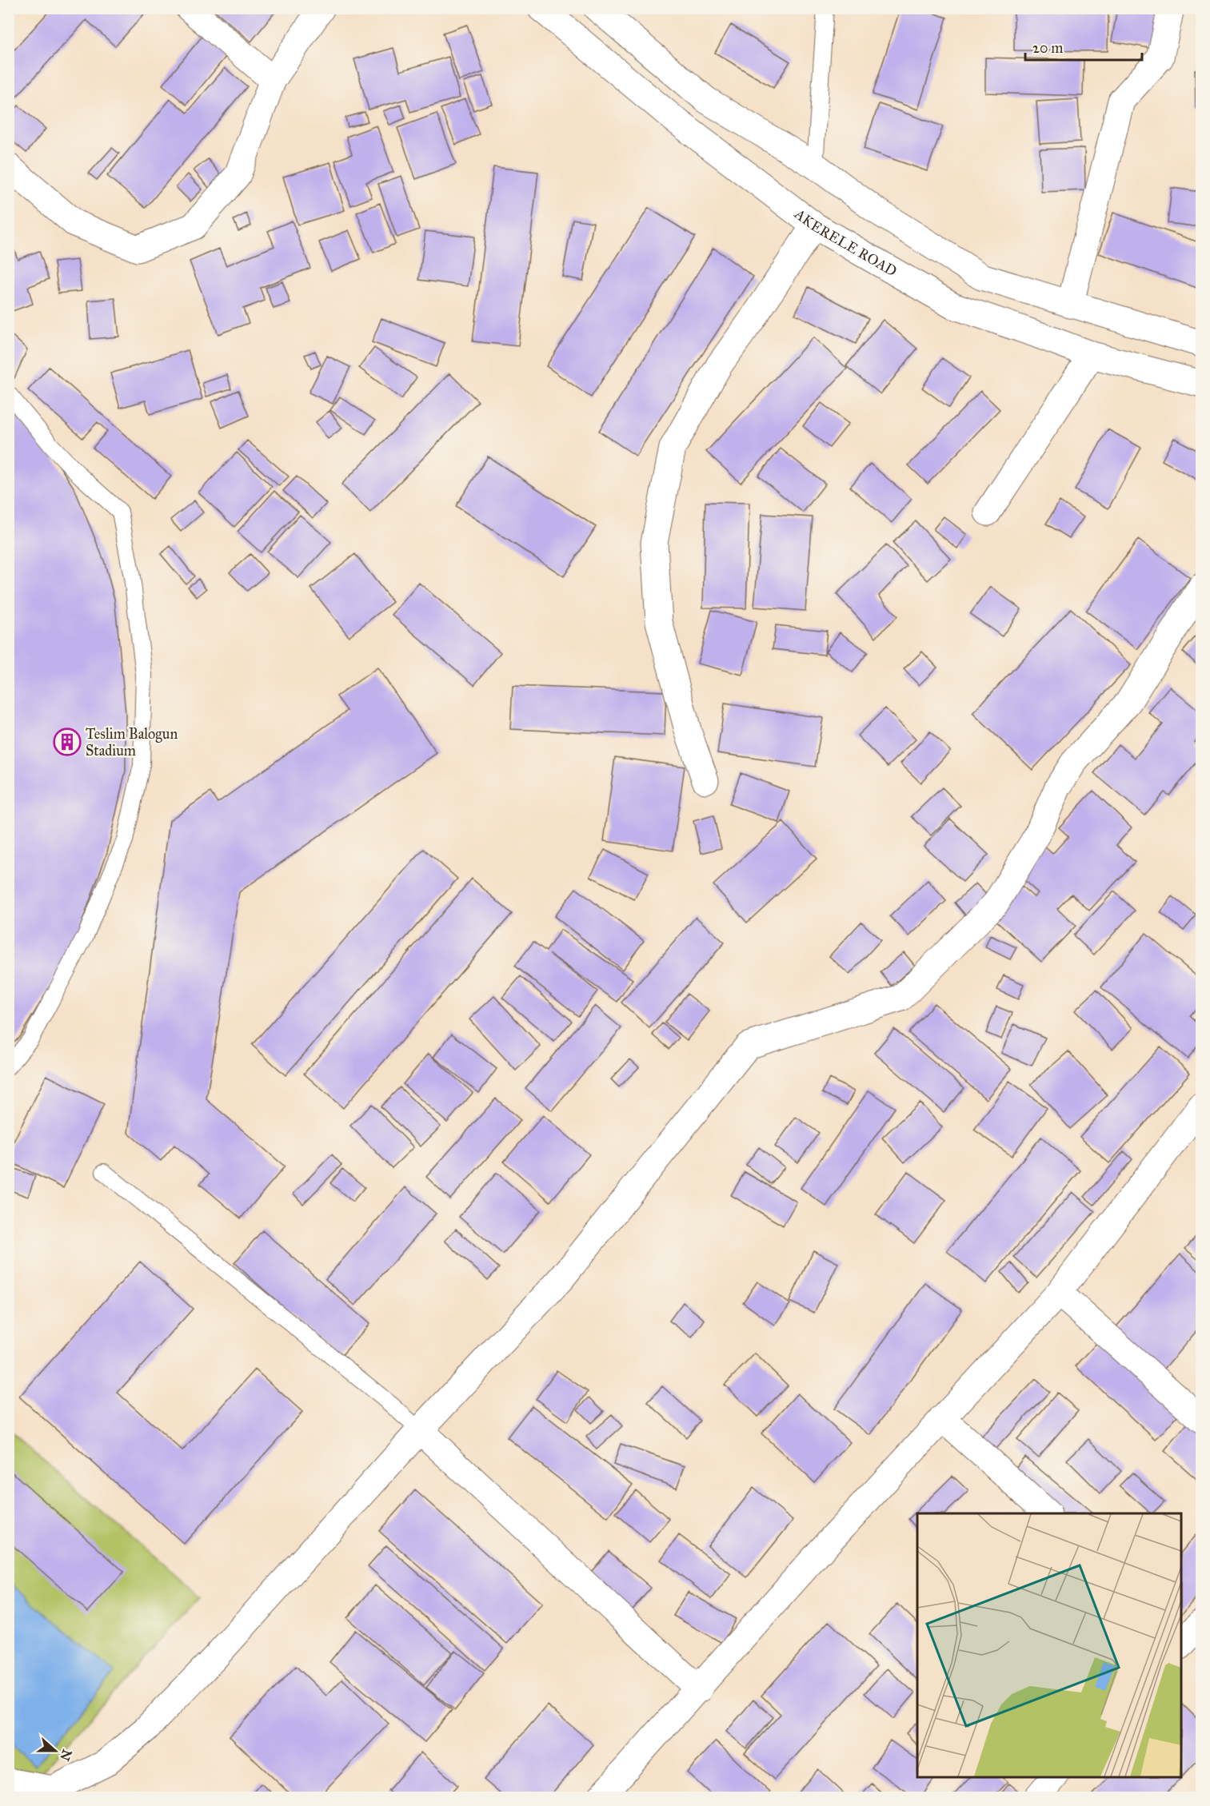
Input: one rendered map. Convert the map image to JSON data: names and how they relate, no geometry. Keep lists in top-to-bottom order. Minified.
{"streets":{"street":["AKERELE ROAD"]},"places":{"building":["Teslim Balogun Stadium"]},"scale_bar":"20 m","north":"right"}
